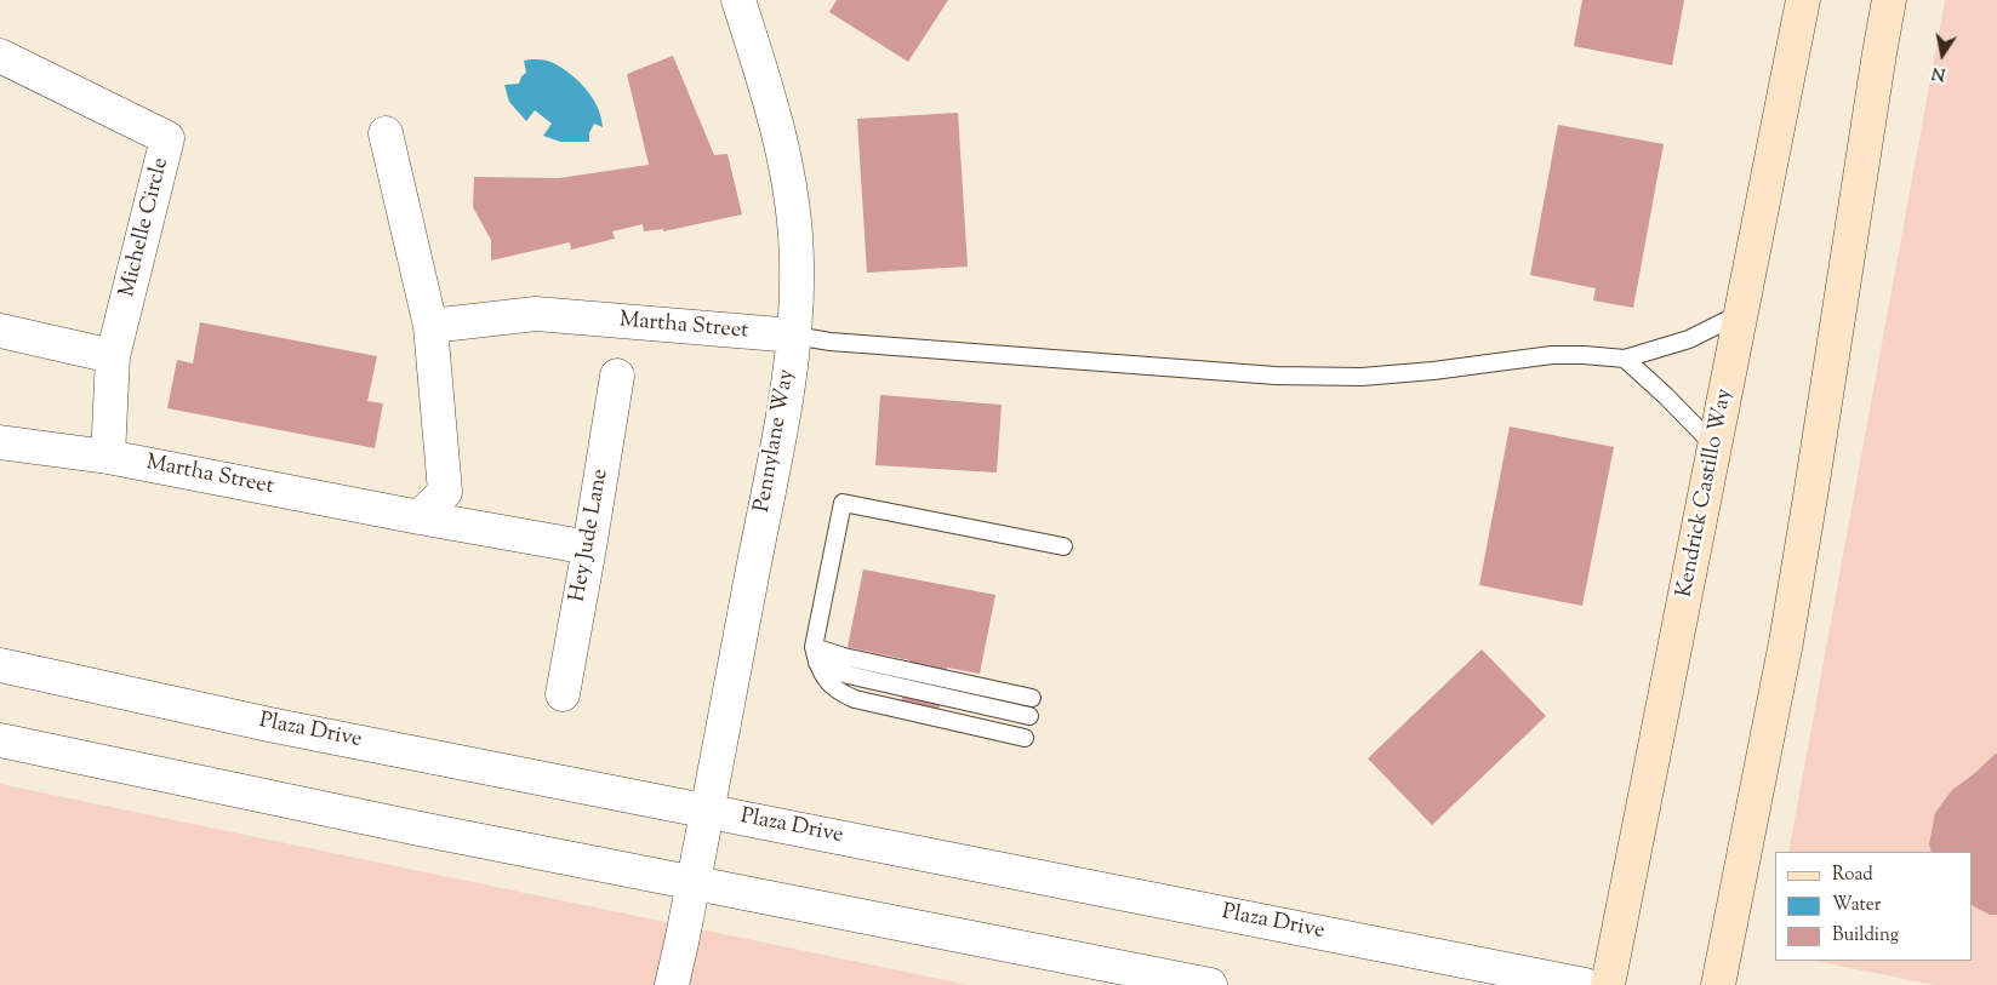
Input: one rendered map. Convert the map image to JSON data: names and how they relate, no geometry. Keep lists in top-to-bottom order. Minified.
{"streets":{"main road":["Kendrick Castillo Way"],"street":["Michelle Circle","Martha Street","Pennylane Way","Hey Jude Lane","Plaza Drive"]},"crossings":[["Michelle Circle","Martha Street"],["Martha Street","Pennylane Way"],["Martha Street","Hey Jude Lane"],["Pennylane Way","Plaza Drive"]],"legend":["Road","Water","Building"],"north":"bottom"}
